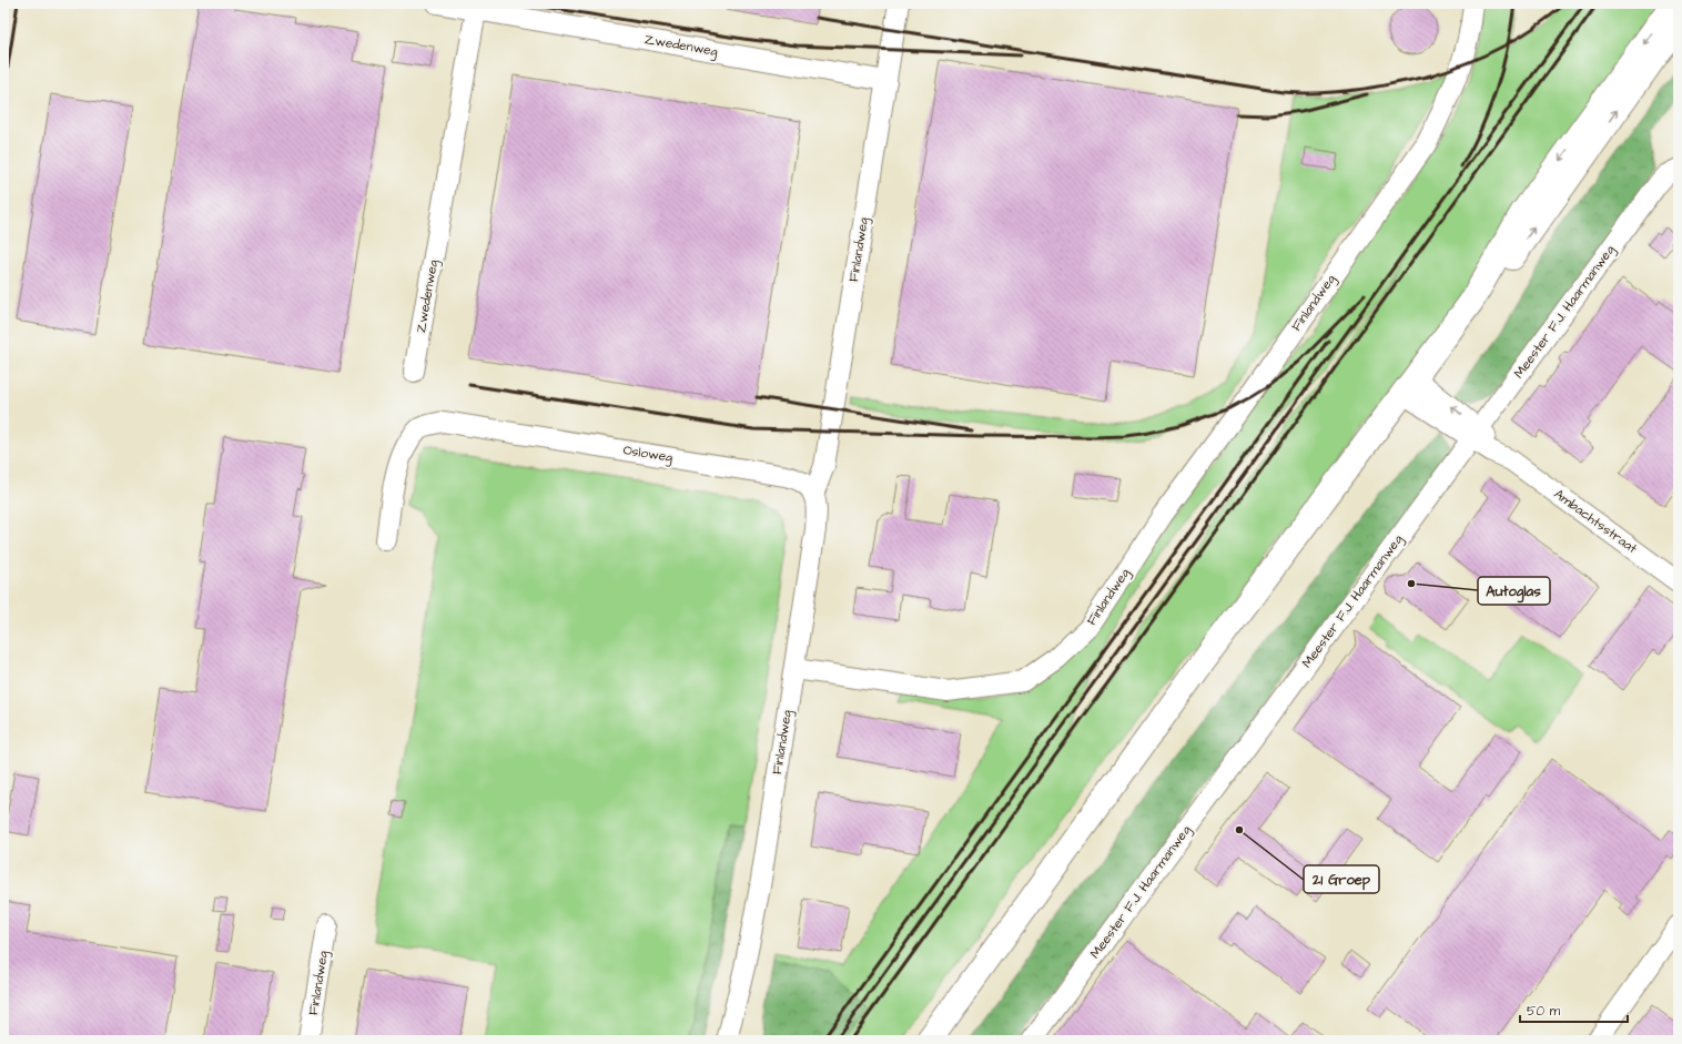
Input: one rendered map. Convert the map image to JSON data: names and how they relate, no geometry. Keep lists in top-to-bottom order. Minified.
{"streets":{"street":["Zwedenweg","Finlandweg","Meester F.J. Haarmanweg","Osloweg","Ambachtsstraat"]},"crossings":[["Zwedenweg","Finlandweg"],["Finlandweg","Osloweg"],["Meester F.J. Haarmanweg","Ambachtsstraat"]],"places":["Autoglas","21 Groep"],"scale_bar":"50 m"}
